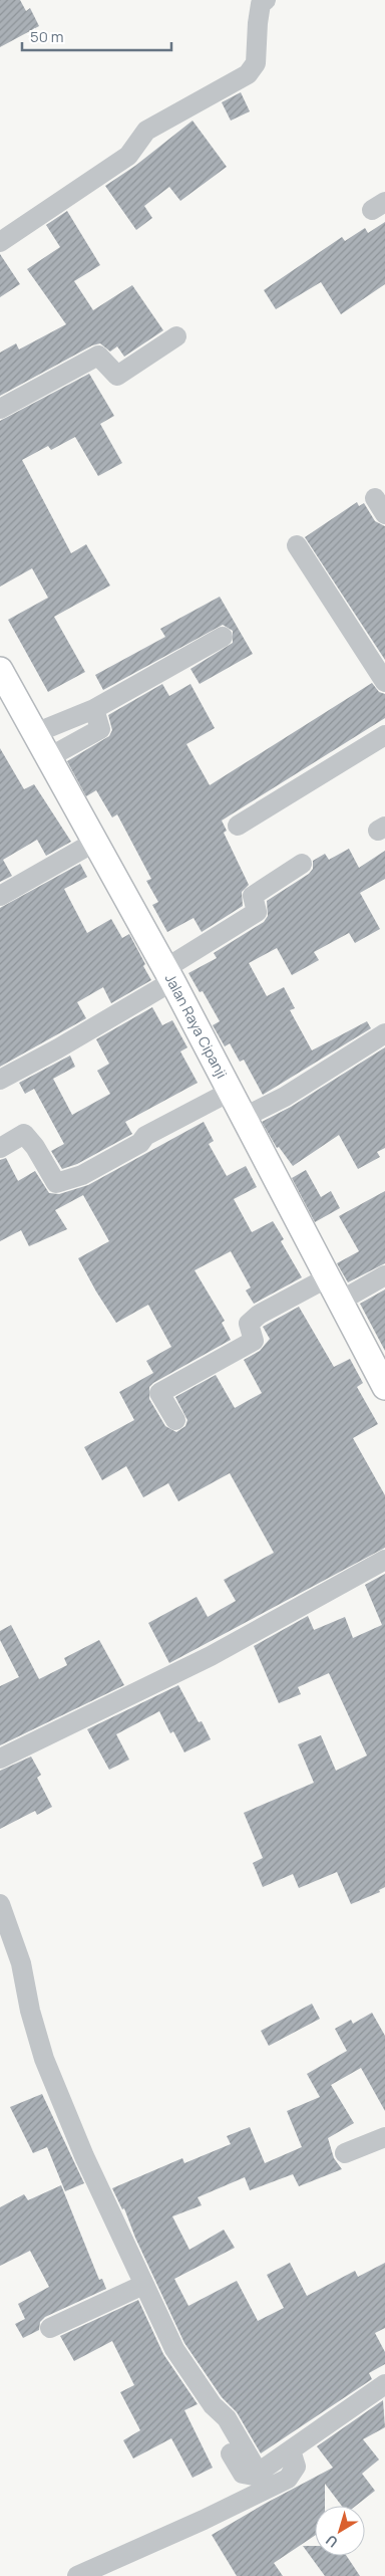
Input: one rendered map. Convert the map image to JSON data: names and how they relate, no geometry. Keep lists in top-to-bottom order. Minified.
{"streets":{"main road":["Jalan Raya Cipanji"]},"scale_bar":"50 m","north":"bottom left"}
